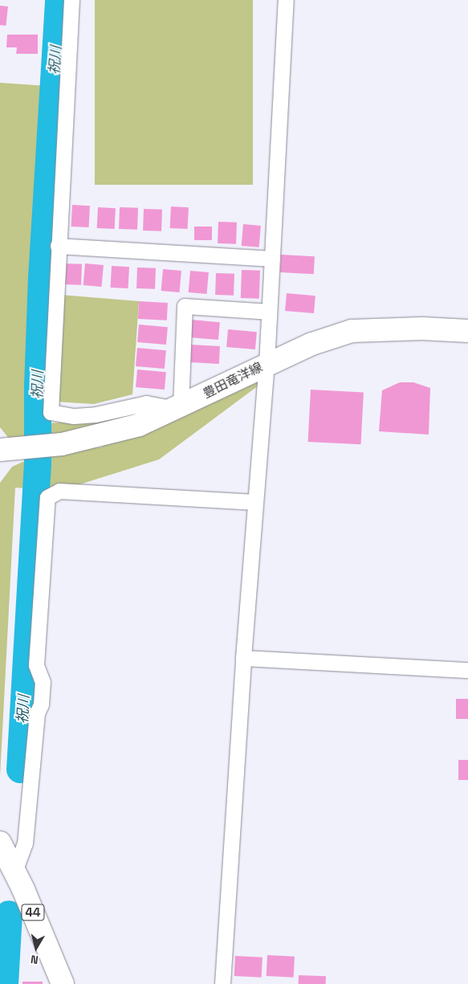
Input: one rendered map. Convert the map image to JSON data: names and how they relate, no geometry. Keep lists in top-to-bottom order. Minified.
{"streets":{"main road":["豊田竜洋線","44"]},"water":["祝川"],"north":"bottom"}
